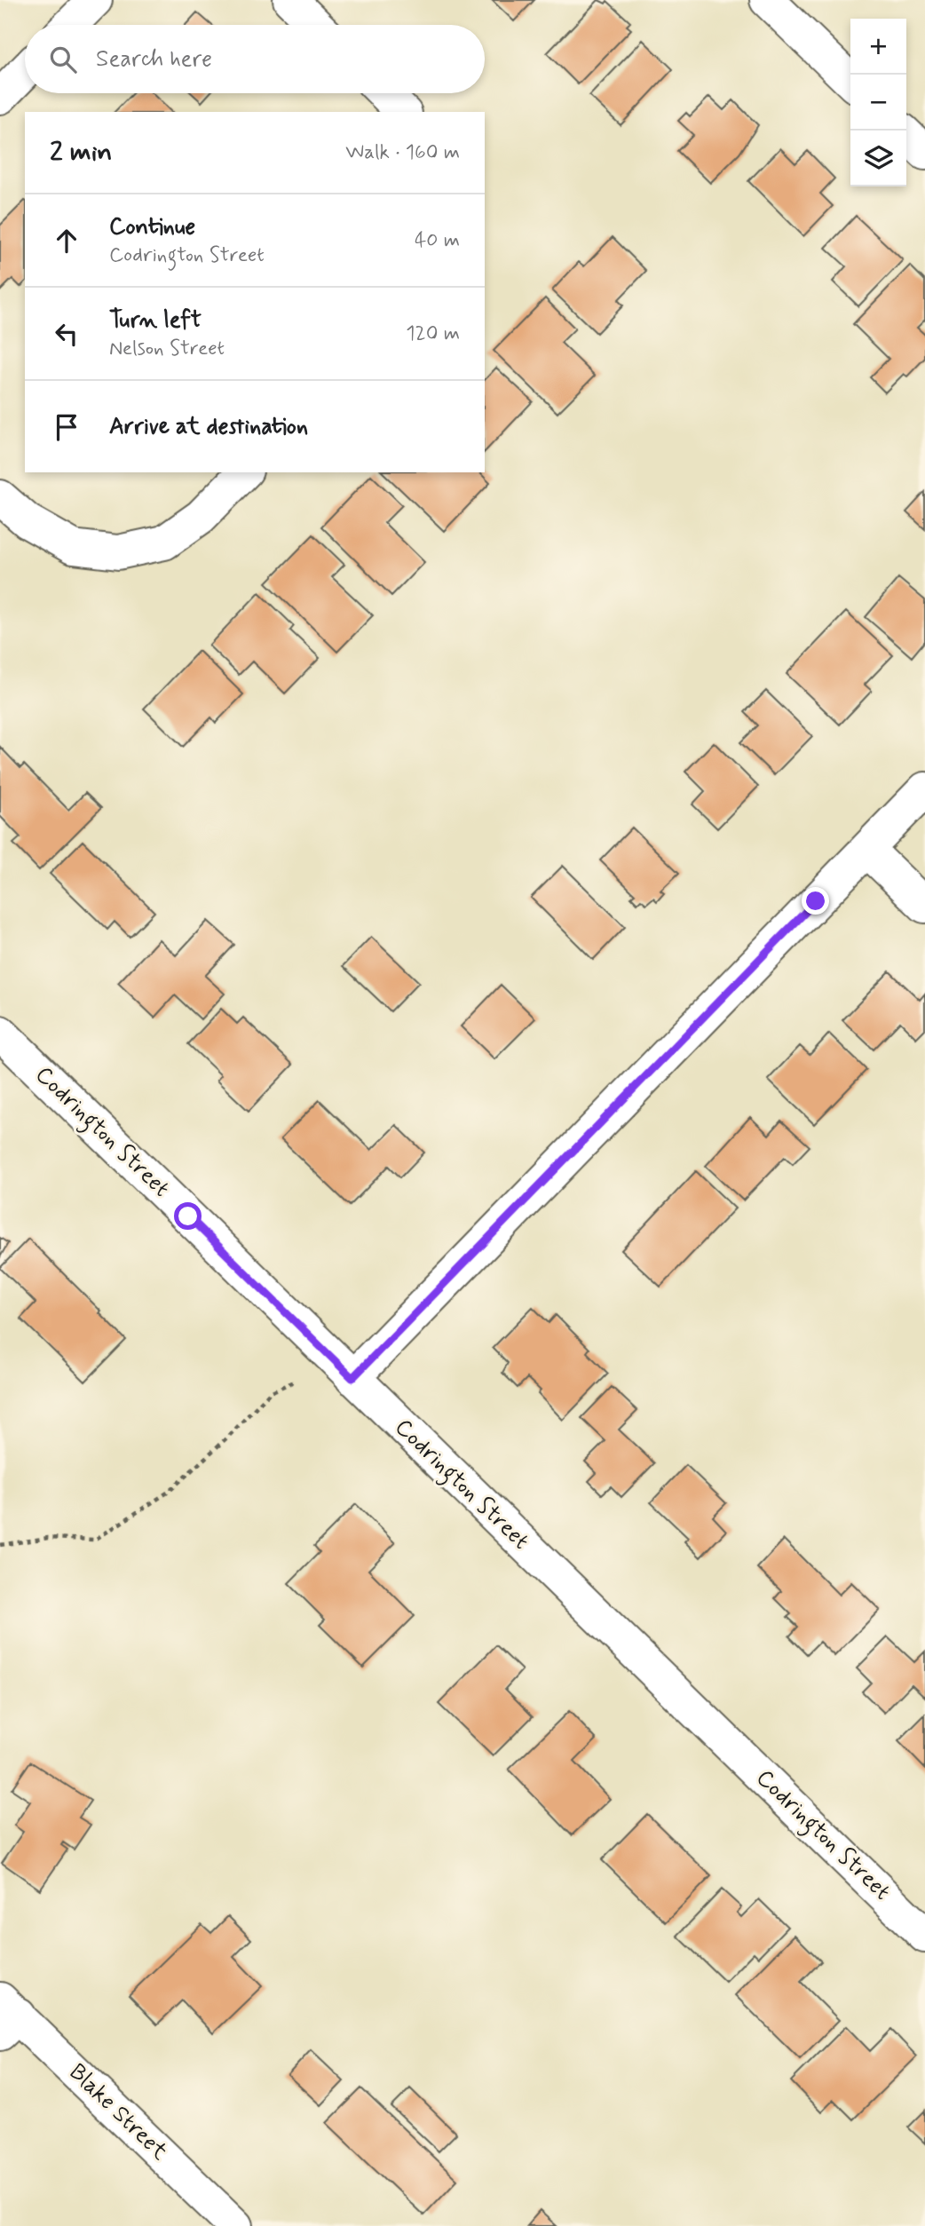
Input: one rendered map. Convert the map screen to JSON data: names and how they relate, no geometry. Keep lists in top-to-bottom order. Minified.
{"streets":{"street":["Codrington Street","Blake Street"]},"page":{"map_buttons":["+","−"],"search":"Search here","heading":["2 min","Walk · 160 m"],"list":[["Continue","Codrington Street","40 m"],["Turn left","Nelson Street","120 m"],"Arrive at destination"]}}
